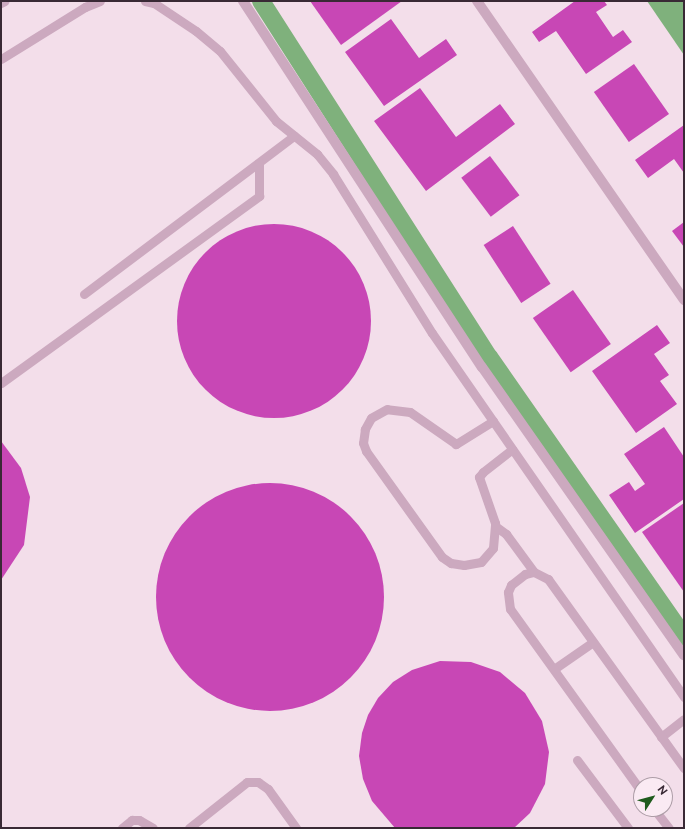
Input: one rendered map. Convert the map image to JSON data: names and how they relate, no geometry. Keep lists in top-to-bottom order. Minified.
{"north":"top right"}
